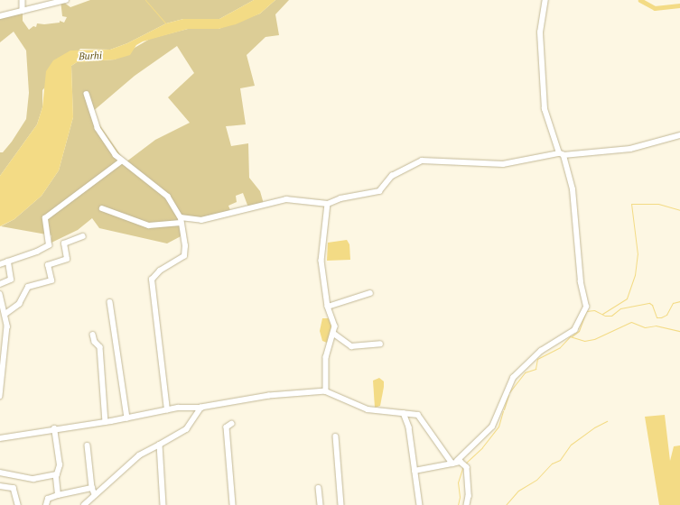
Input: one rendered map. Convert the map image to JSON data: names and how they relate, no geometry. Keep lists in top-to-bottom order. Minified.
{"water":["Burhi"]}
